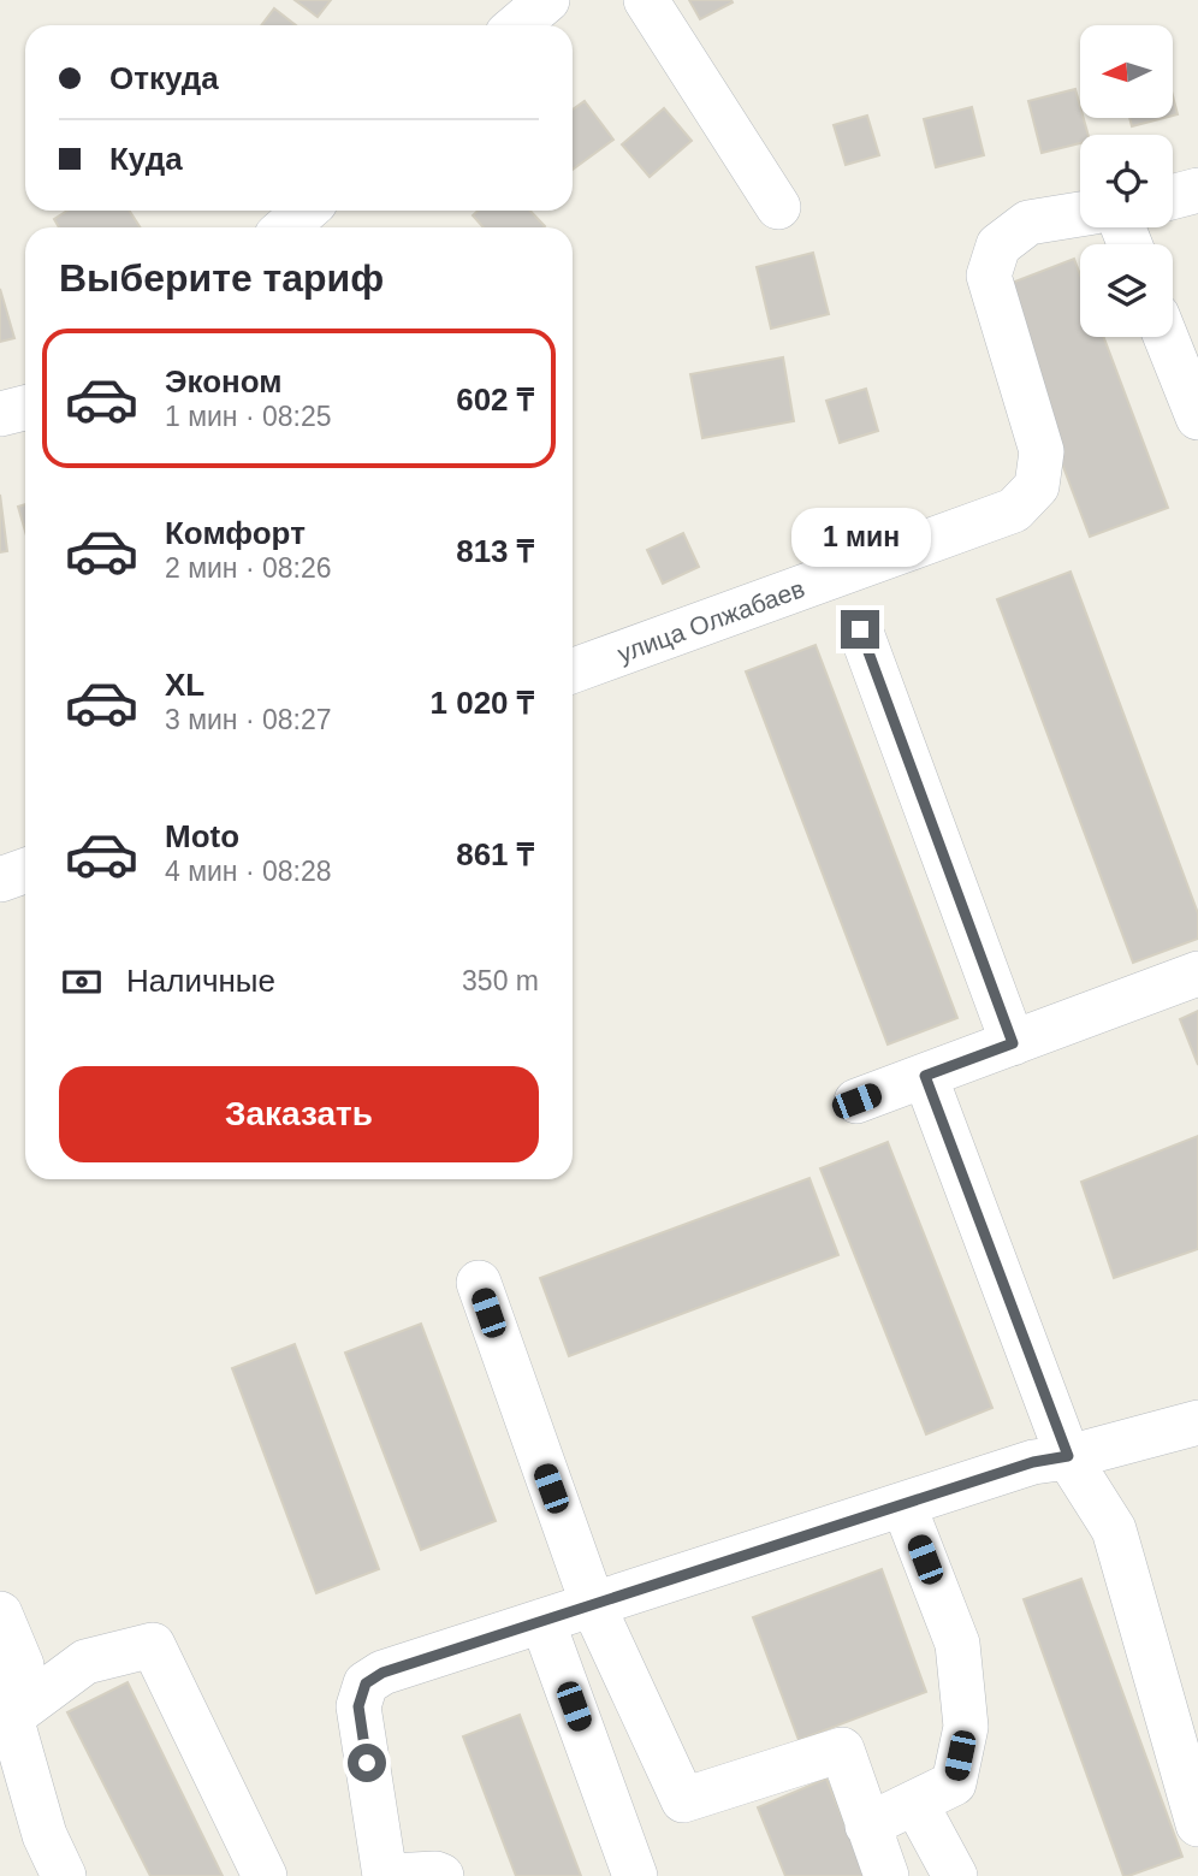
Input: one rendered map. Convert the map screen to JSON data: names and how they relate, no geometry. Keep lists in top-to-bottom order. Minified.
{"streets":{"street":["улица Олжабаев"]},"north":"left","page":{"banner":["Откуда","Куда"],"heading":"Выберите тариф","list":[{"name":"Эконом","note":"1 мин · 08:25","value":"602 ₸"},{"name":"Комфорт","note":"2 мин · 08:26","value":"813 ₸"},{"name":"XL","note":"3 мин · 08:27","value":"1 020 ₸"},{"name":"Moto","note":"4 мин · 08:28","value":"861 ₸"}],"bubble":"1 мин","pay":["Наличные","350 m"],"buttons":"Заказать"}}
